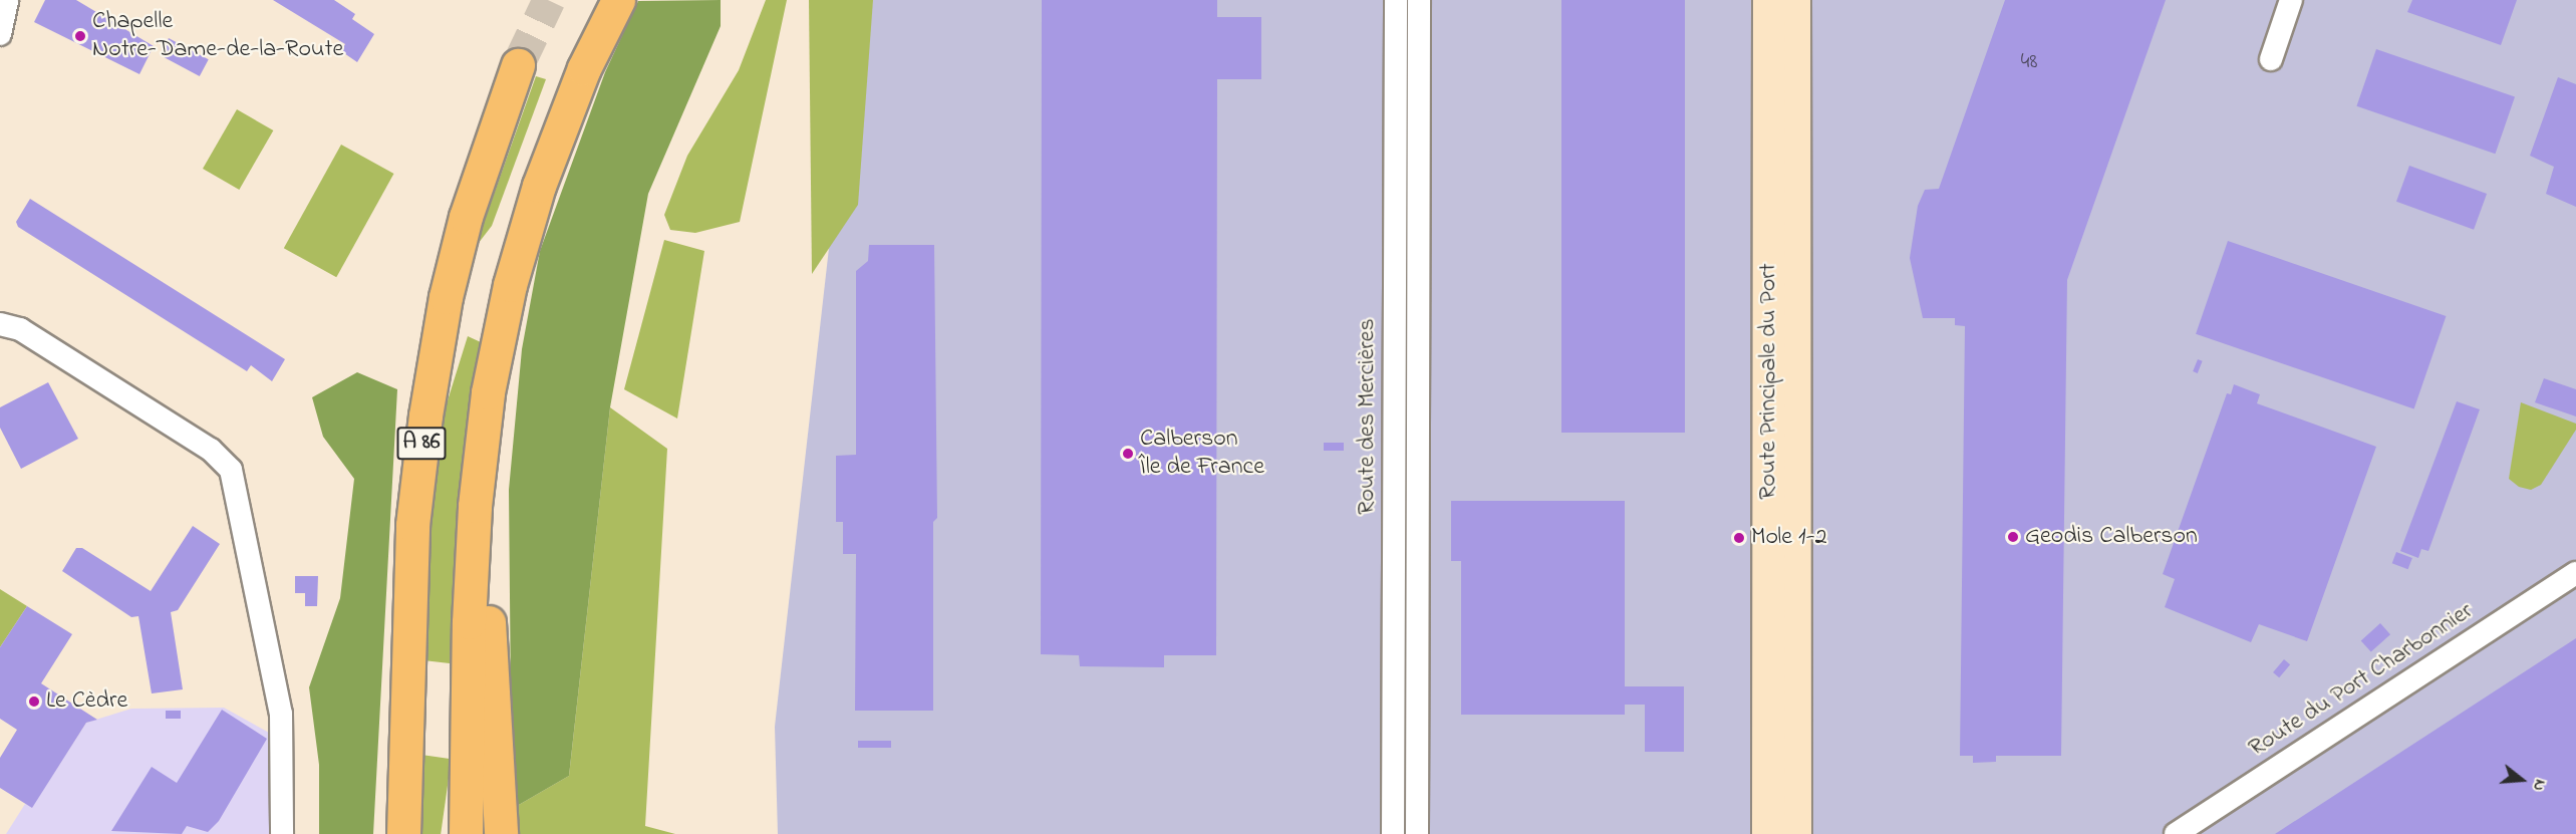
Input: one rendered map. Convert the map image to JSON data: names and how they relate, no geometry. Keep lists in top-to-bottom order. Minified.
{"streets":{"highway":["A 86"],"main road":["Route Principale du Port"],"street":["Route des Mercières","Route du Port Charbonnier"]},"places":["Chapelle Notre-Dame-de-la-Route","Calberson Île de France","Geodis Calberson","Mole 1-2","Le Cèdre"],"house_numbers":["48"],"north":"right"}
